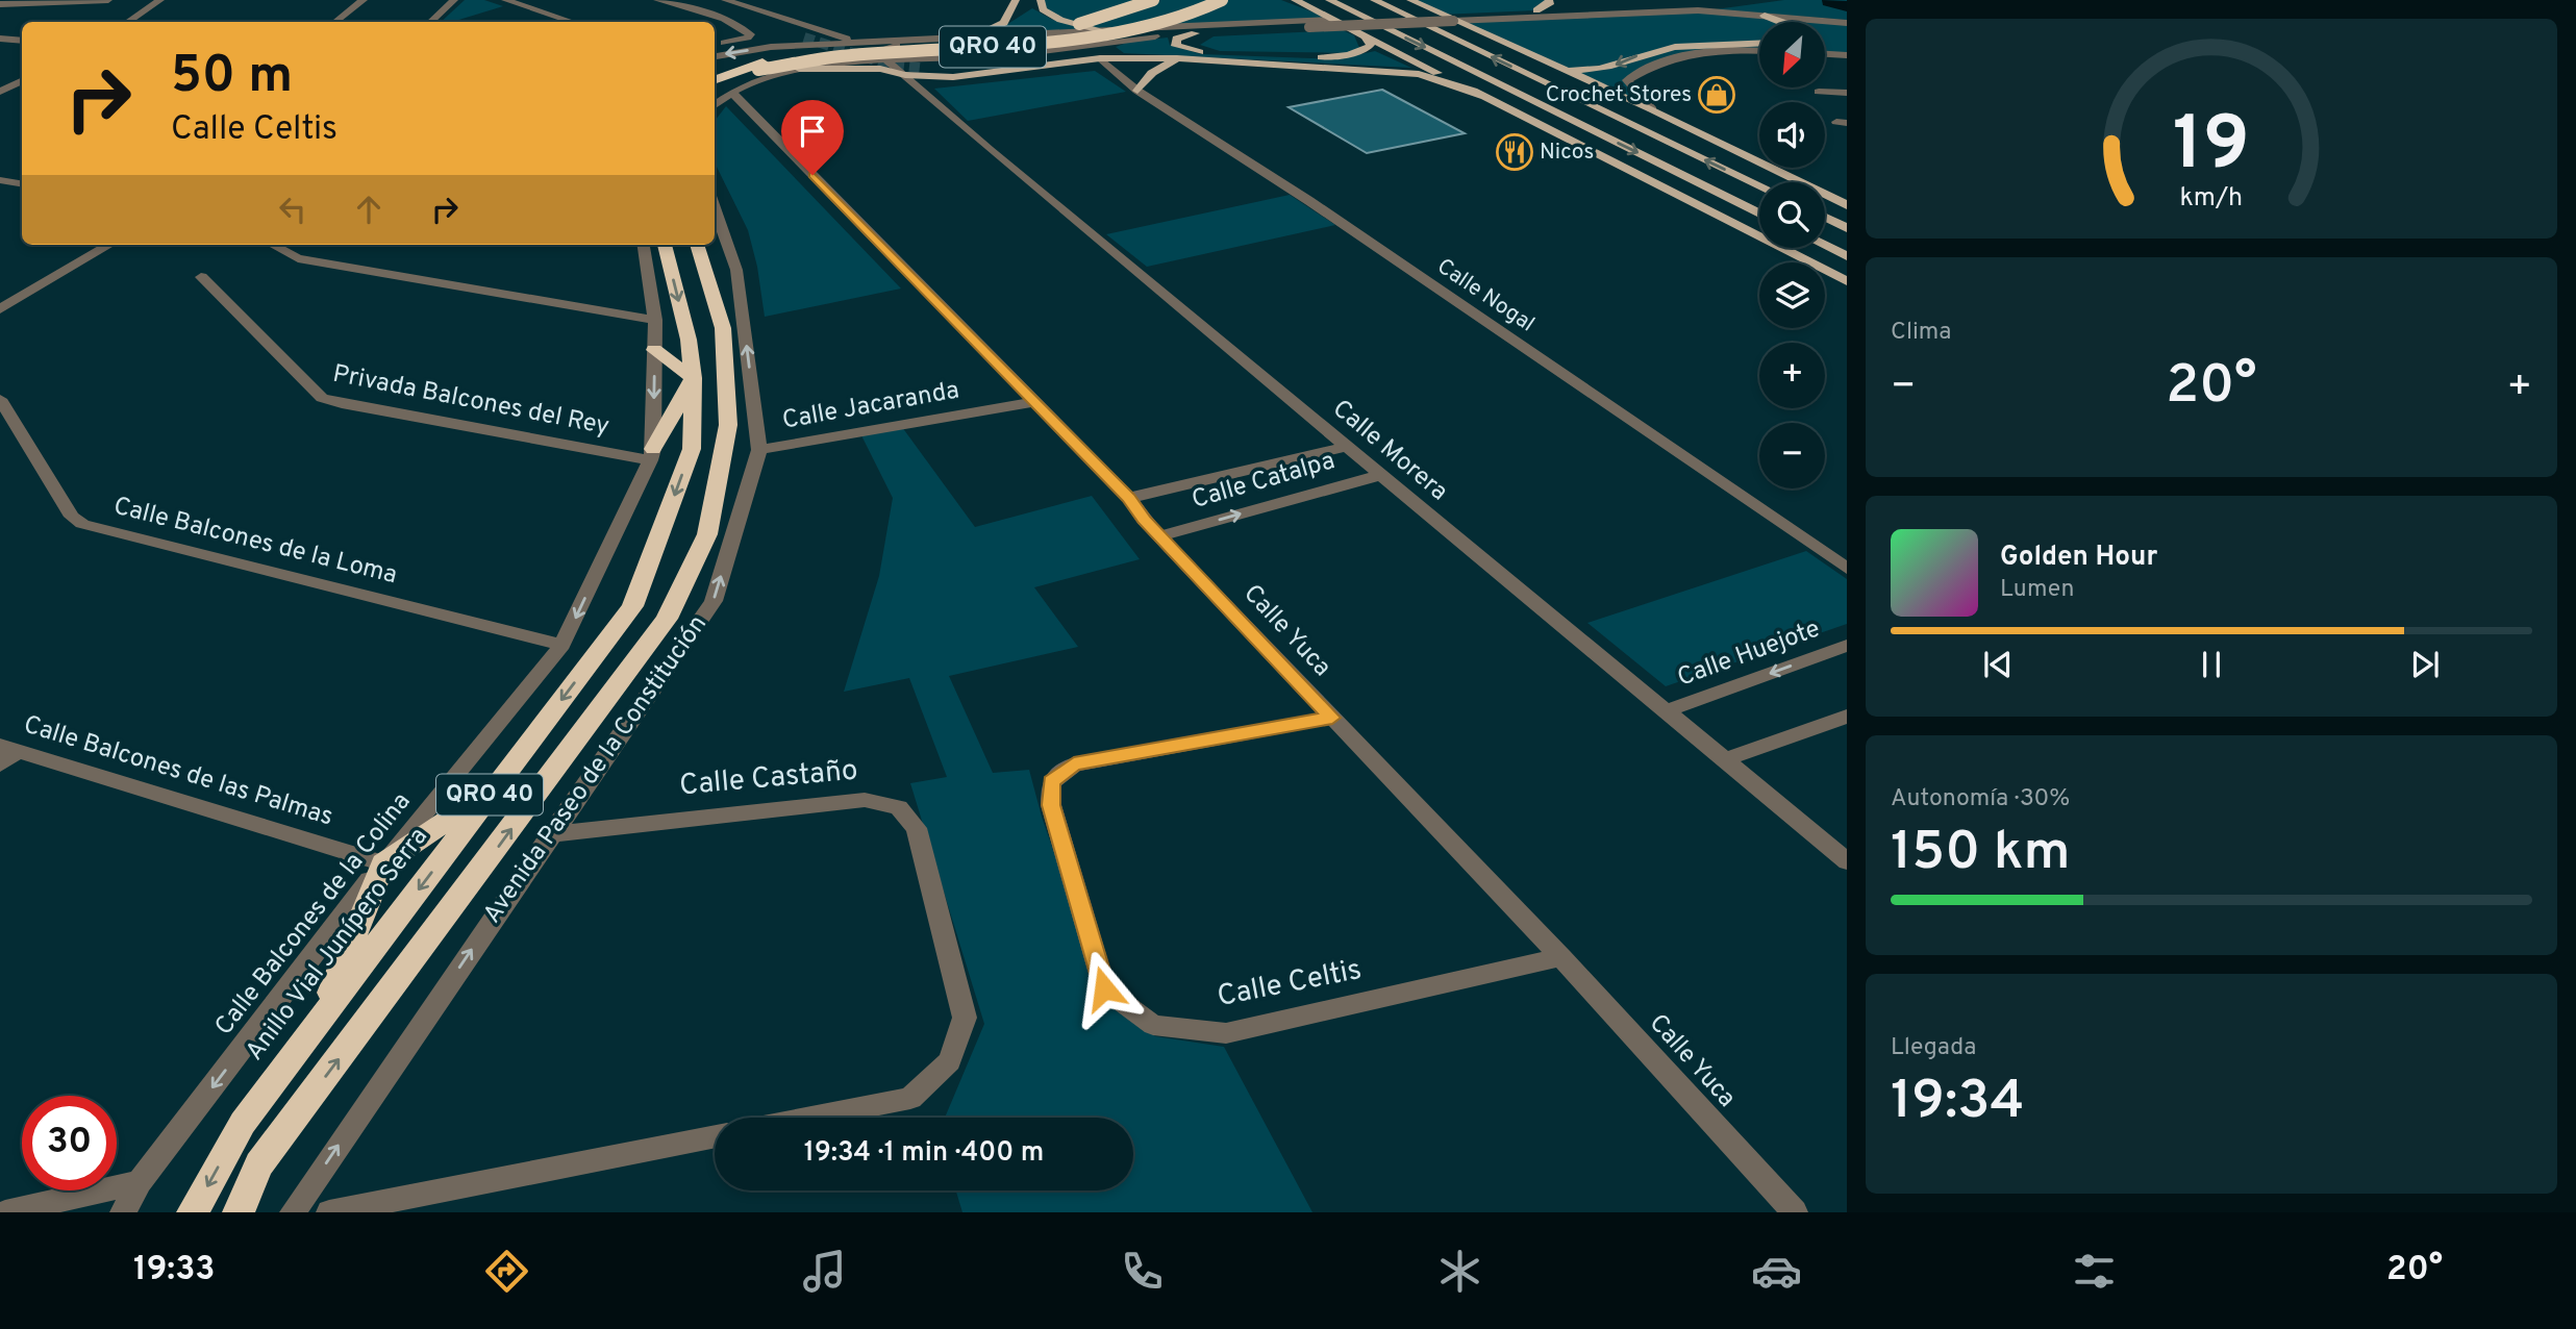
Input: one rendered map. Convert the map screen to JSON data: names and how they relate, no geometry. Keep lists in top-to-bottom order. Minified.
{"streets":{"highway":["QRO 40","Anillo Vial Junípero Serra"],"street":["Calle Nogal","Privada Balcones del Rey","Calle Jacaranda","Calle Morera","Calle Catalpa","Calle Balcones de la Loma","Calle Yuca","Calle Huejote","Avenida Paseo de la Constitución","Calle Balcones de las Palmas","Calle Castaño","Calle Balcones de la Colina","Calle Celtis"]},"crossings":[["Privada Balcones del Rey","Calle Balcones de la Colina"],["Calle Jacaranda","Calle Yuca"],["Calle Jacaranda","Avenida Paseo de la Constitución"],["Calle Morera","Calle Catalpa"],["Calle Morera","Calle Huejote"],["Calle Catalpa","Calle Yuca"],["Calle Balcones de la Loma","Calle Balcones de la Colina"],["Calle Yuca","Calle Celtis"],["Avenida Paseo de la Constitución","Calle Castaño"],["Calle Balcones de las Palmas","Calle Balcones de la Colina"]],"one_way":["Avenida Paseo de la Constitución","Calle Balcones de la Colina"],"places":{"shop":["Crochet Stores"],"restaurant":["Nicos"]},"north":"bottom left","page":{"map_buttons":["+","−"],"turn":["50 m","Calle Celtis"],"tile":["Clima",["Autonomía · 30%","150 km"],["Llegada","19:34"]],"heat":["−","20°","+"],"song":["Golden Hour","Lumen"],"limit":"30","trip":"19:34 · 1 min · 400 m","tabs":["19:33","20°"],"gauge":["19","km/h"]}}
